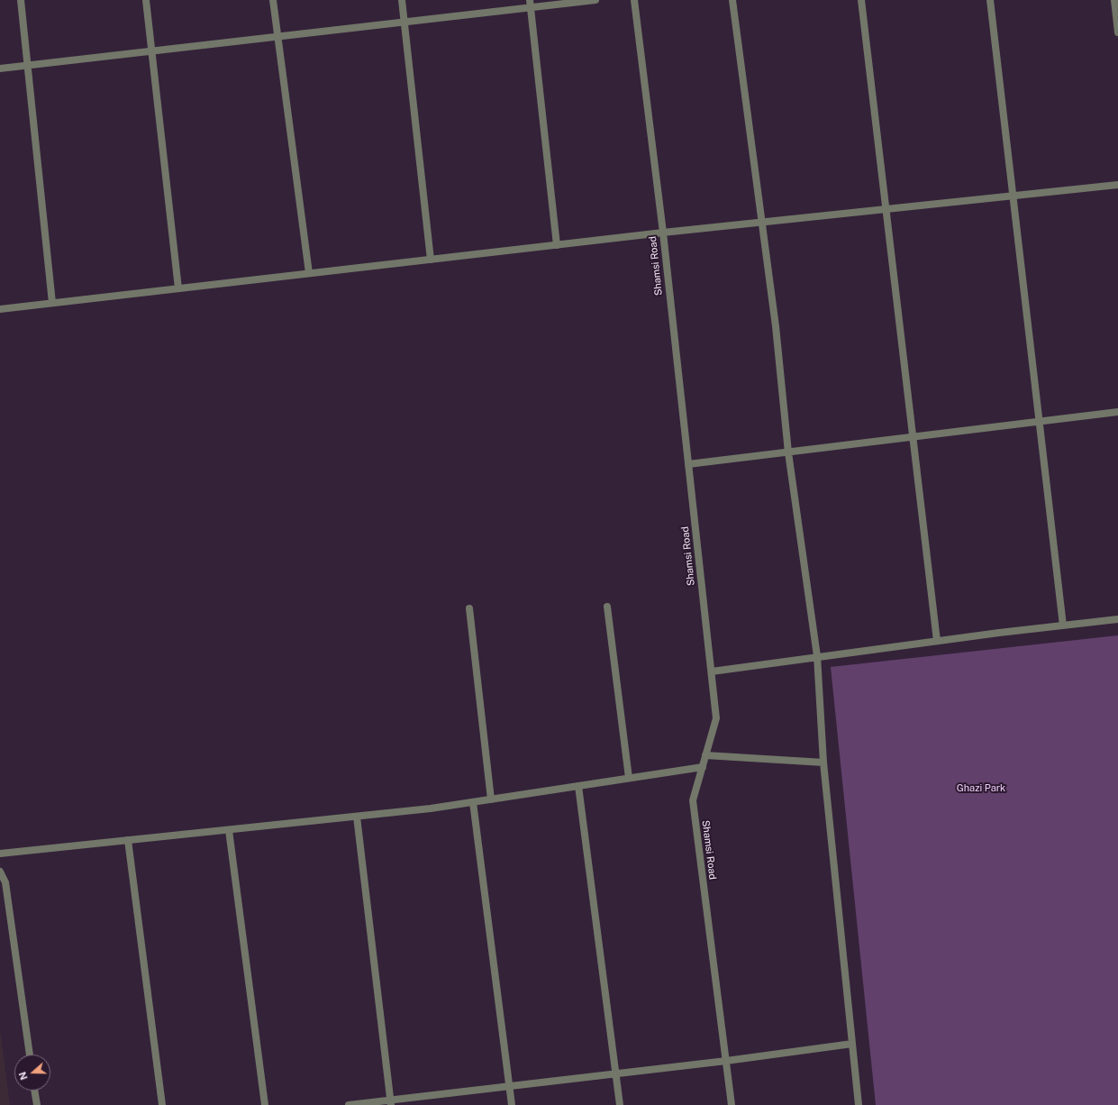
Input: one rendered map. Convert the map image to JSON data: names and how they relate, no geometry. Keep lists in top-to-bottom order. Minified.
{"streets":{"street":["Shamsi Road"]},"parks":["Ghazi Park"],"north":"left"}
